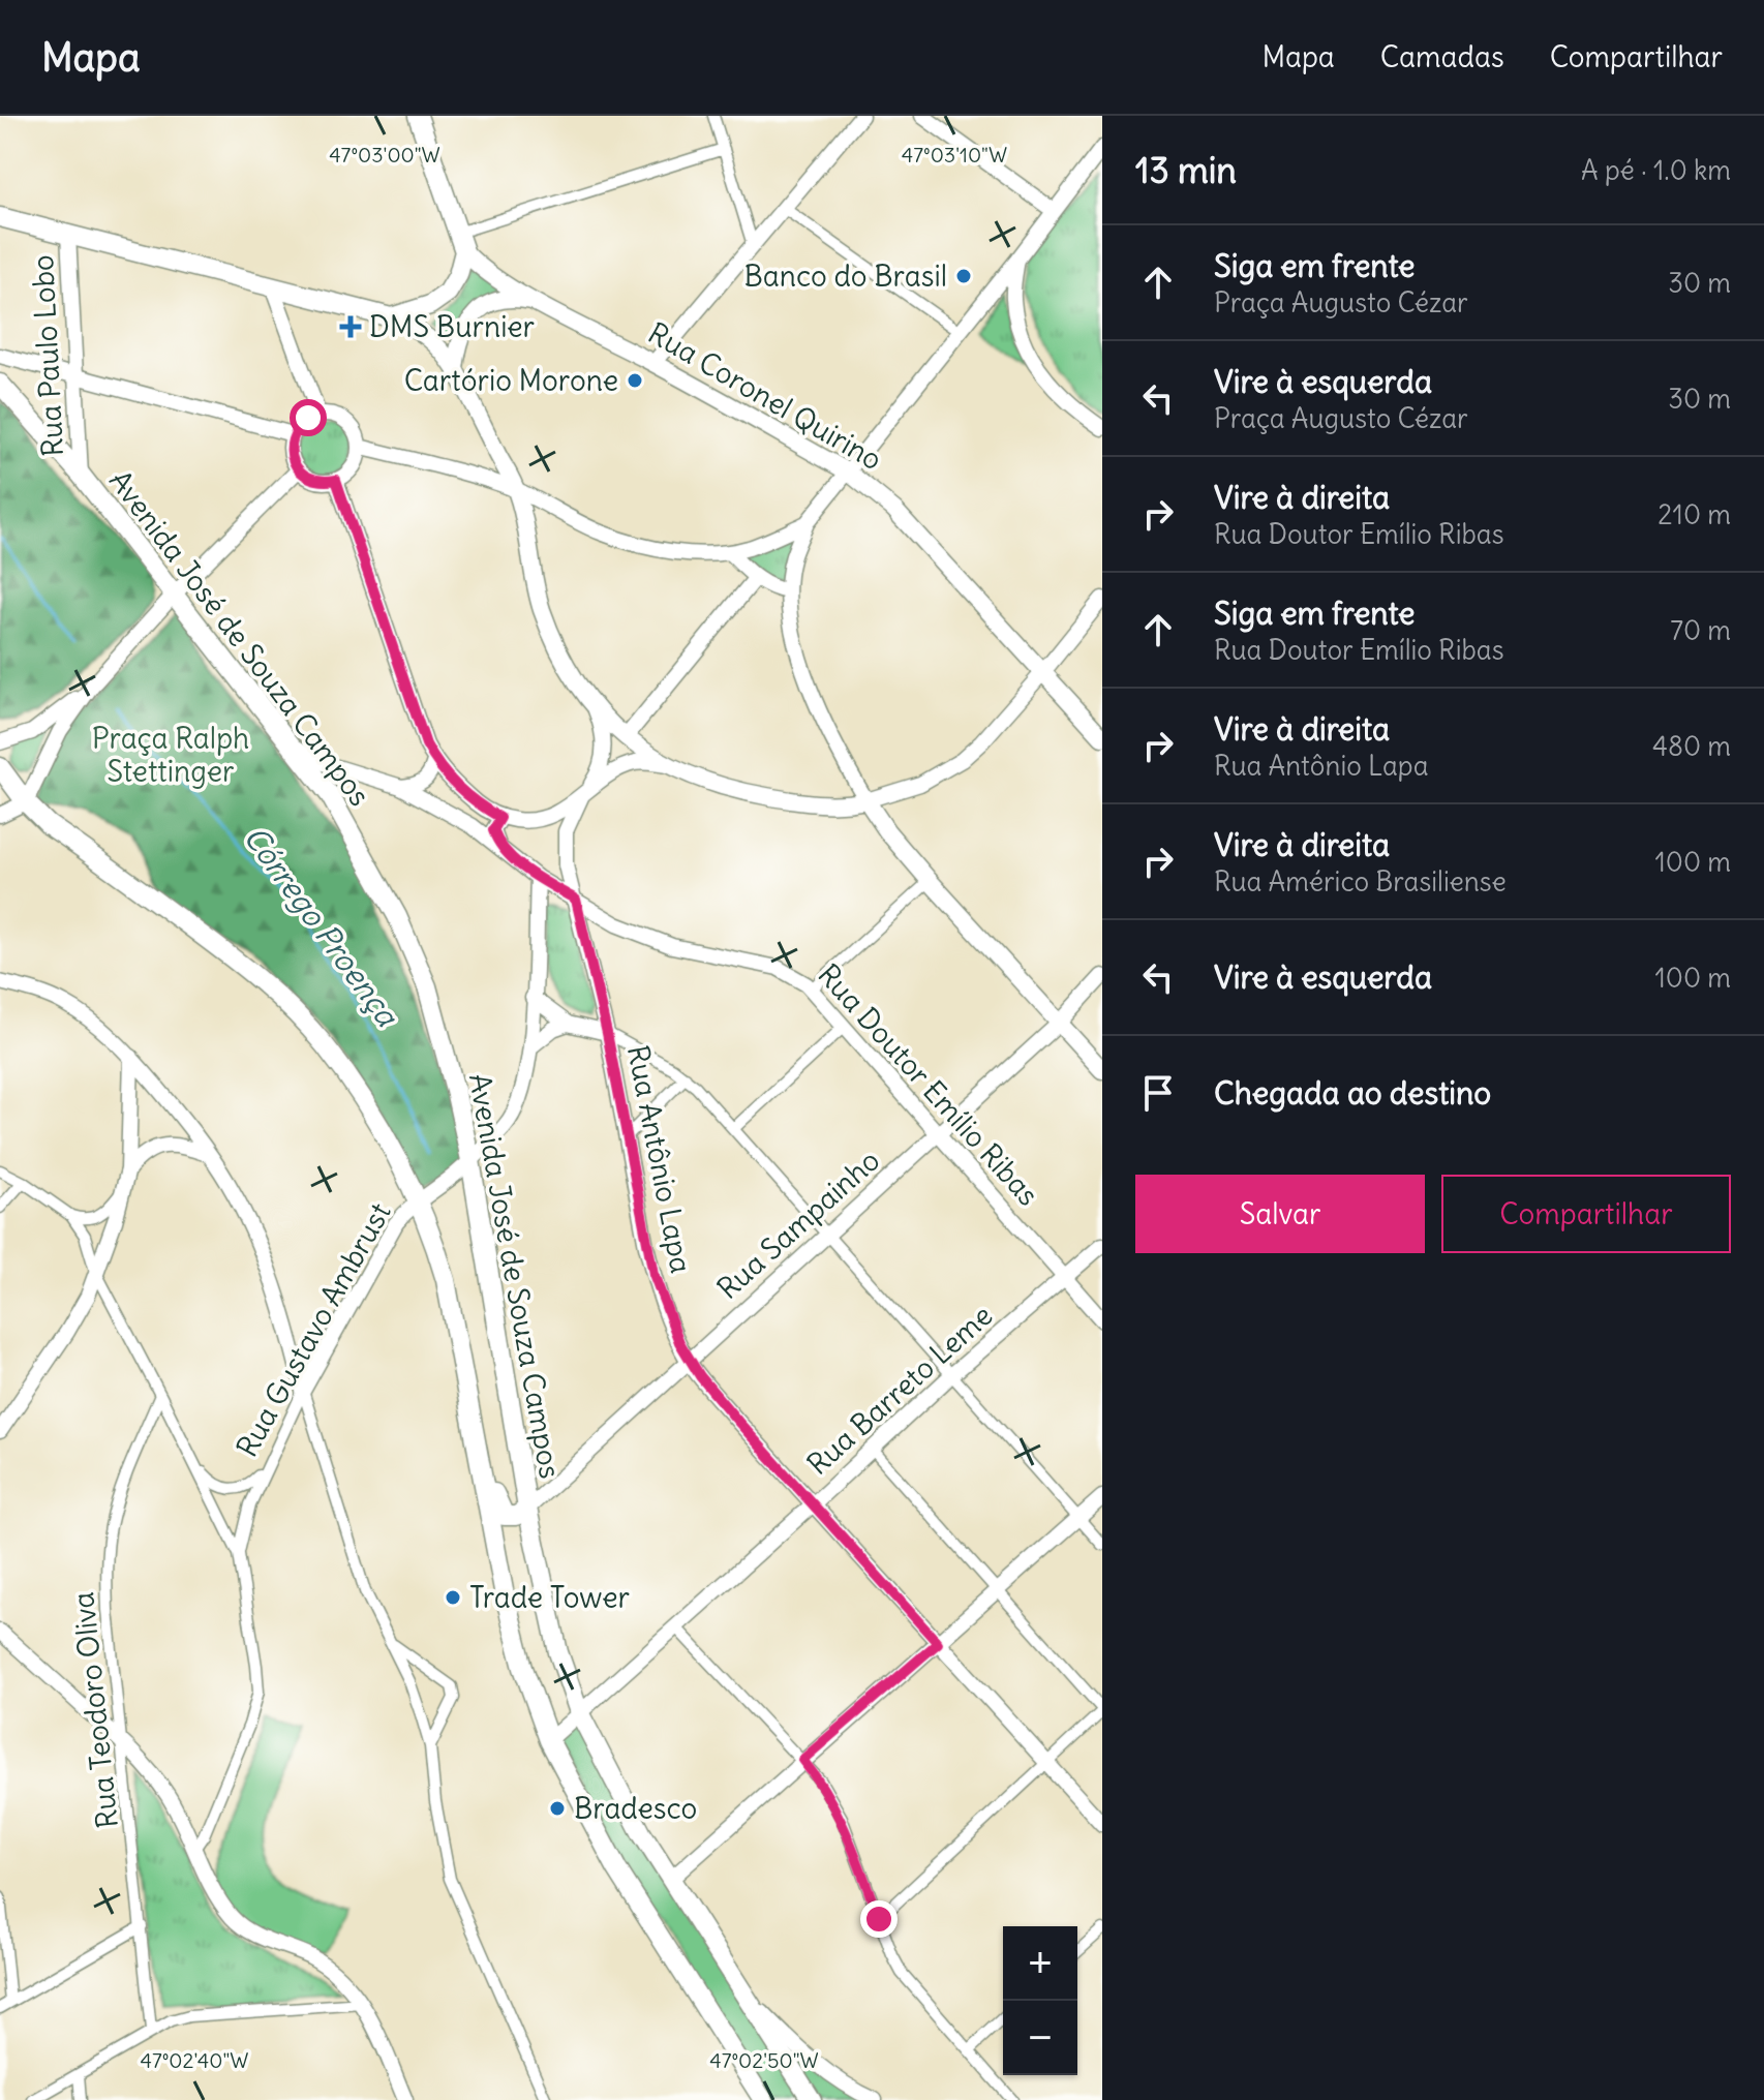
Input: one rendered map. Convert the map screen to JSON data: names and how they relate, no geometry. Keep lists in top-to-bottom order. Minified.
{"streets":{"highway":["Avenida José de Souza Campos"],"main road":["Rua Coronel Quirino"],"street":["Rua Paulo Lobo","Rua Doutor Emílio Ribas","Rua Antônio Lapa","Rua Sampainho","Rua Gustavo Ambrust","Rua Barreto Leme","Rua Teodoro Oliva"]},"crossings":[["Rua Paulo Lobo","Avenida José de Souza Campos"],["Avenida José de Souza Campos","Rua Doutor Emílio Ribas"],["Avenida José de Souza Campos","Rua Sampainho"],["Avenida José de Souza Campos","Rua Gustavo Ambrust"],["Avenida José de Souza Campos","Rua Barreto Leme"],["Rua Doutor Emílio Ribas","Rua Antônio Lapa"],["Rua Doutor Emílio Ribas","Rua Sampainho"],["Rua Doutor Emílio Ribas","Rua Gustavo Ambrust"],["Rua Doutor Emílio Ribas","Rua Barreto Leme"],["Rua Antônio Lapa","Rua Sampainho"],["Rua Antônio Lapa","Rua Barreto Leme"]],"water":["Córrego Proença"],"parks":["Praça Ralph Stettinger"],"places":{"other":["Banco do Brasil","Cartório Morone","Trade Tower","Bradesco"],"health":["DMS Burnier"]},"page":{"header":"Mapa","nav":["Mapa","Camadas","Compartilhar"],"heading":["13 min","A pé · 1.0 km"],"list":[["Siga em frente","Praça Augusto Cézar","30 m"],["Vire à esquerda","Praça Augusto Cézar","30 m"],["Vire à direita","Rua Doutor Emílio Ribas","210 m"],["Siga em frente","Rua Doutor Emílio Ribas","70 m"],["Vire à direita","Rua Antônio Lapa","480 m"],["Vire à direita","Rua Américo Brasiliense","100 m"],["Vire à esquerda","100 m"],"Chegada ao destino"],"buttons":["Salvar","Compartilhar"],"map_buttons":["+","−"]},"coordinates":["47°03'00\"W","47°03'10\"W","47°02'40\"W","47°02'50\"W"]}
